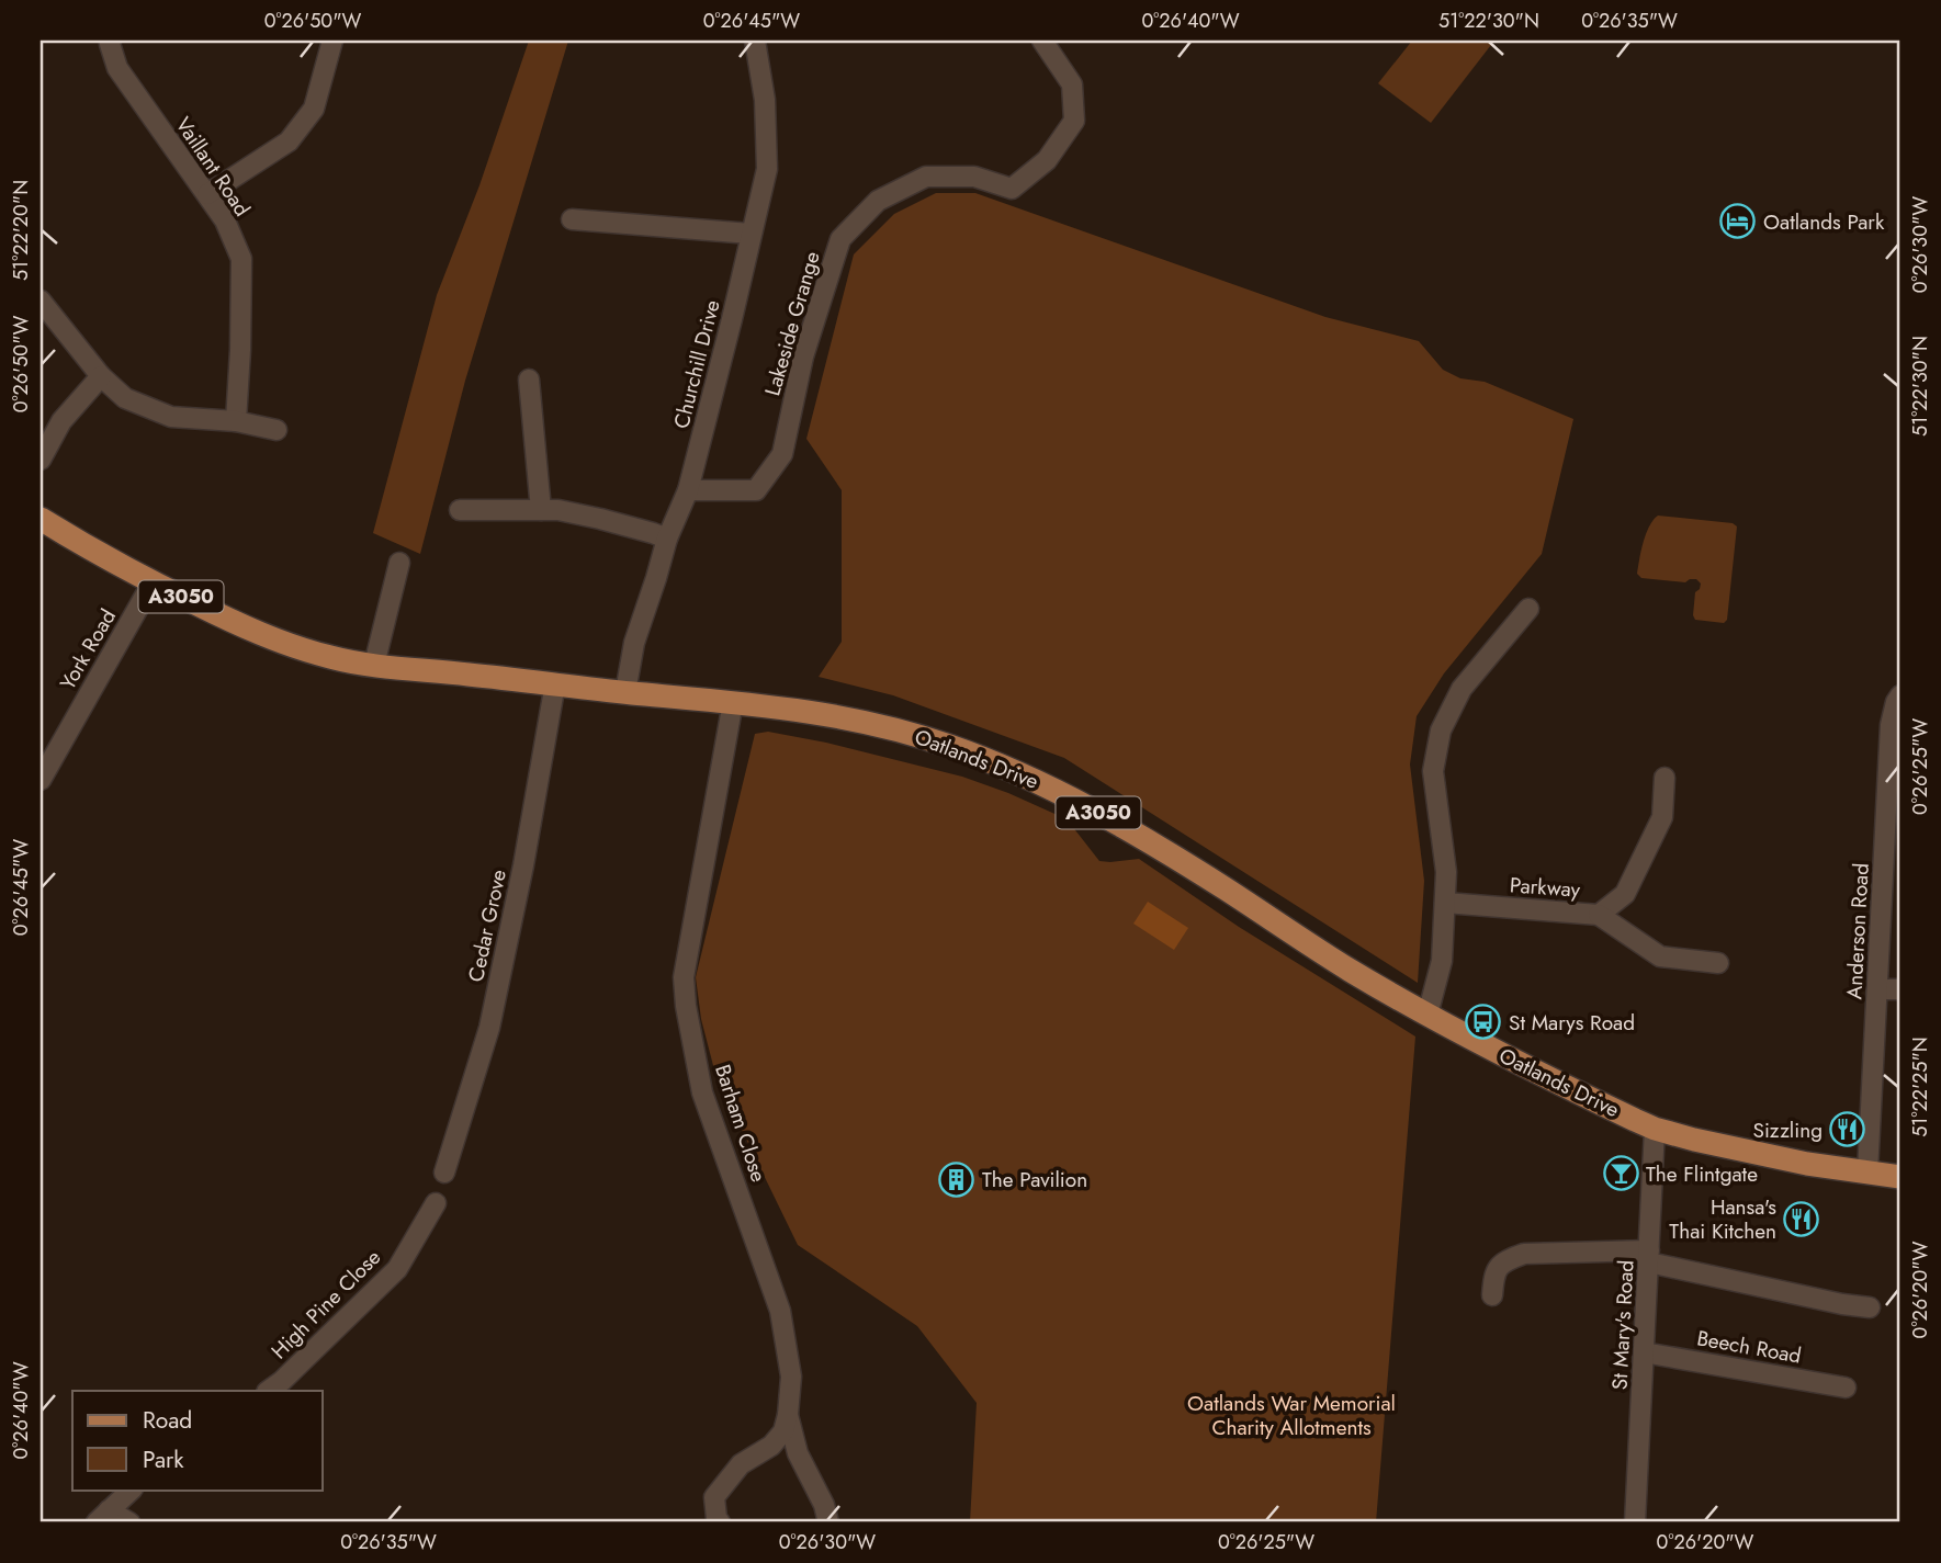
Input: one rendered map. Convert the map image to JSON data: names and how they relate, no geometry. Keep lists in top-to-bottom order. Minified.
{"streets":{"main road":["A3050","Oatlands Drive"],"street":["Vaillant Road","Lakeside Grange","Churchill Drive","York Road","Parkway","Cedar Grove","Anderson Road","Barham Close","High Pine Close","St Mary's Road","Beech Road"]},"crossings":[["Lakeside Grange","Churchill Drive"],["Churchill Drive","Oatlands Drive"],["York Road","Oatlands Drive"],["Oatlands Drive","Cedar Grove"],["Oatlands Drive","Anderson Road"],["Oatlands Drive","Barham Close"],["Oatlands Drive","St Mary's Road"],["St Mary's Road","Beech Road"]],"parks":["Oatlands War Memorial Charity Allotments"],"places":{"hotel":["Oatlands Park"],"bus stop":["St Marys Road"],"restaurant":["Sizzling","Hansa's Thai Kitchen"],"bar":["The Flintgate"],"building":["The Pavilion"]},"legend":["Road","Park"],"coordinates":["0°26'50\"W","0°26'45\"W","0°26'40\"W","51°22'30\"N","0°26'35\"W","51°22'20\"N","0°26'30\"W","0°26'25\"W","51°22'25\"N","0°26'20\"W"]}
